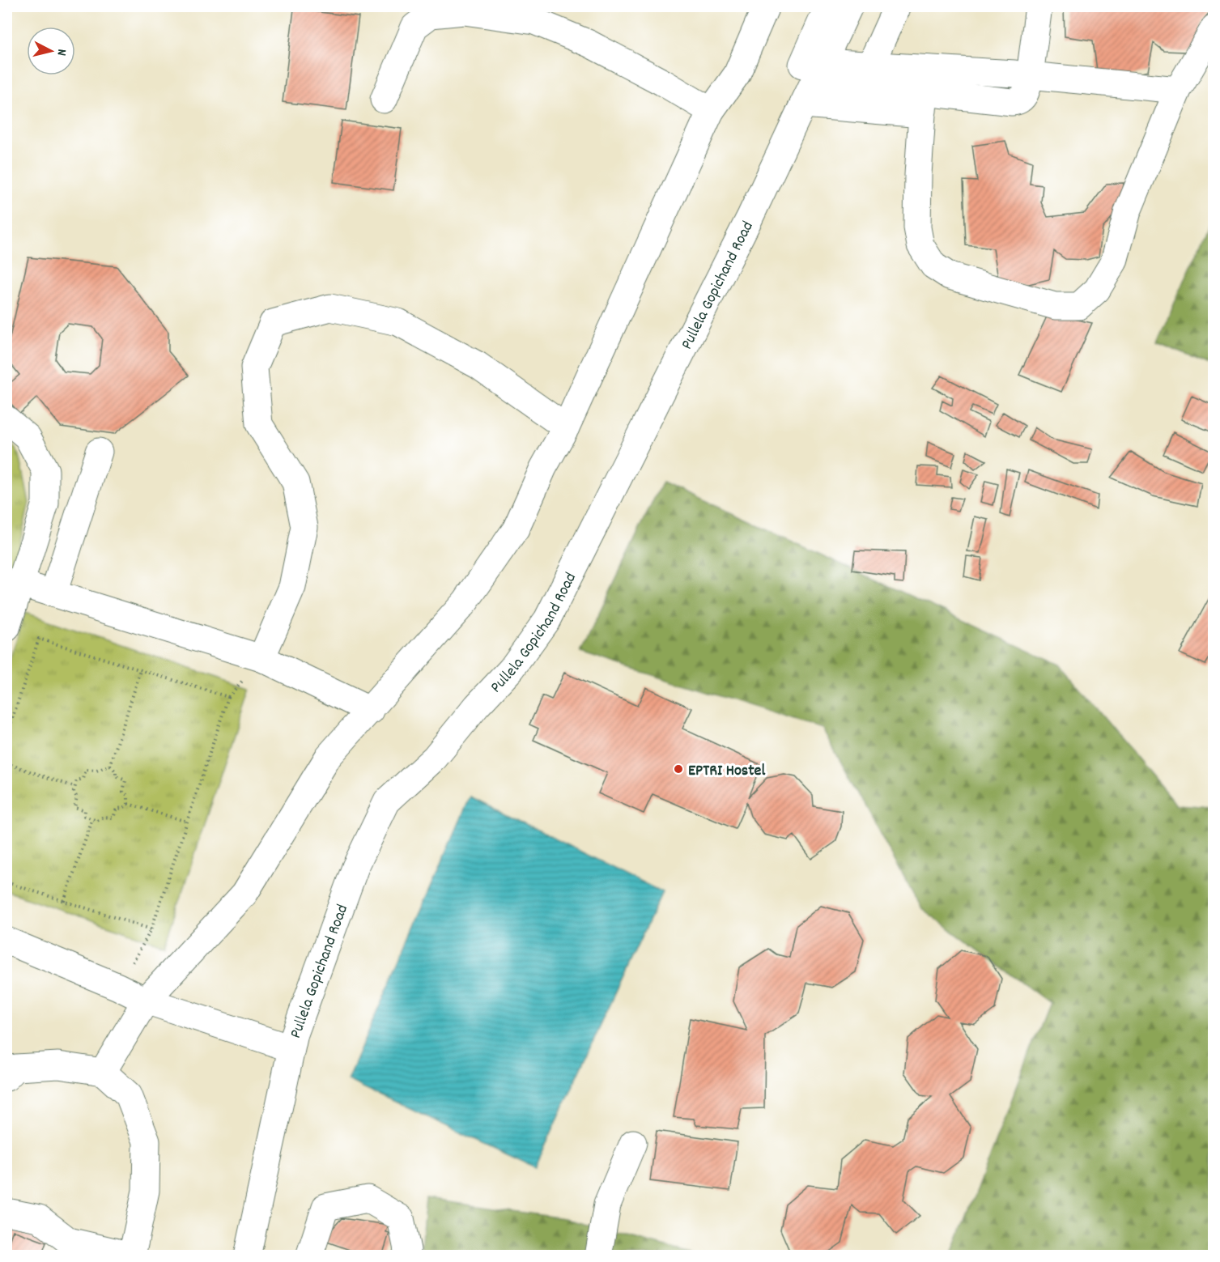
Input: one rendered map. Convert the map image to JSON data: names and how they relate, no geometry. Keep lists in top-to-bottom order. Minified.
{"streets":{"street":["Pullela Gopichand Road"]},"places":["EPTRI Hostel"],"north":"right"}
